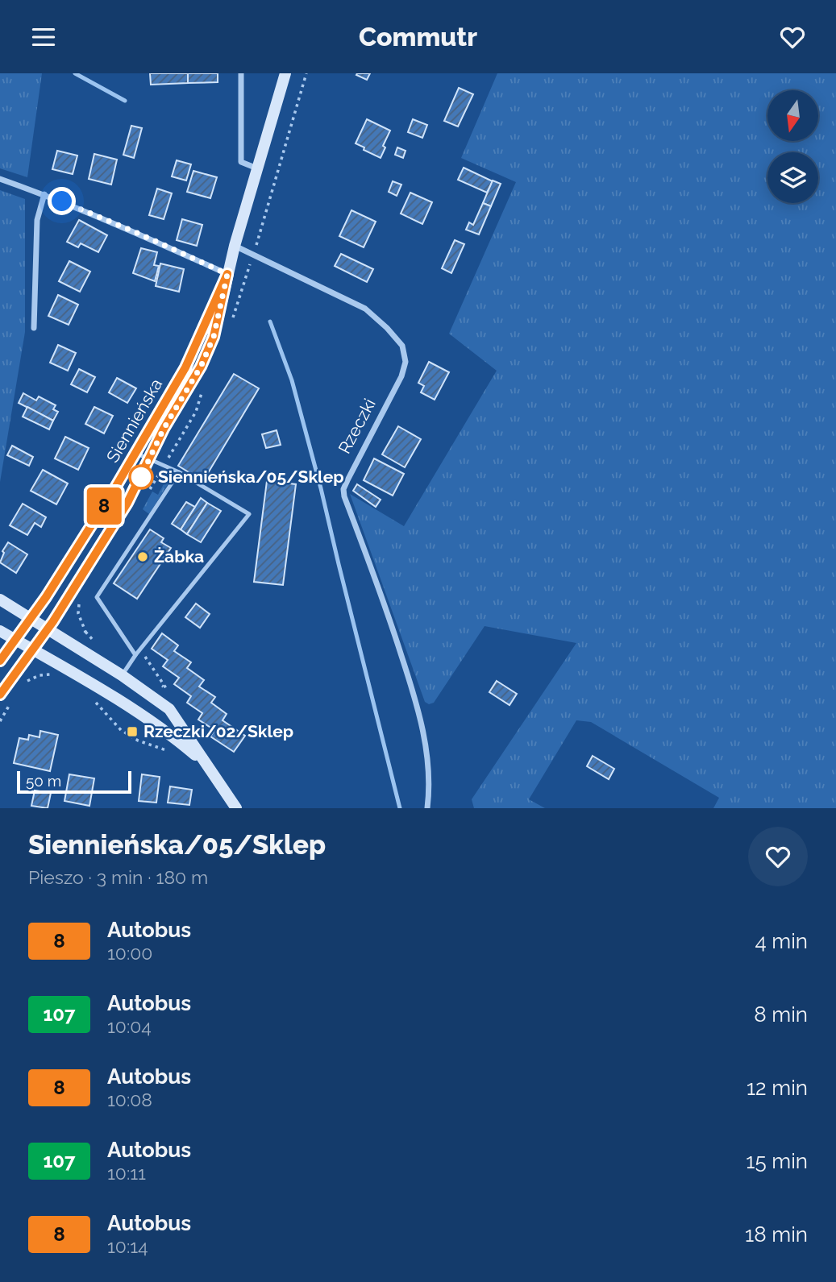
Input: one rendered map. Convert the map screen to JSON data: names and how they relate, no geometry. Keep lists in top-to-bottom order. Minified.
{"streets":{"main road":["Siennieńska"],"street":["Rzeczki"]},"crossings":[["Siennieńska","Rzeczki"]],"places":{"other":["Siennieńska/05/Sklep","Żabka"],"transit":["Rzeczki/02/Sklep"]},"lines":["bus line 8"],"scale_bar":"50 m","north":"bottom","page":{"header":"Commutr","on_map":"8","scale":"50 m","heading":["Siennieńska/05/Sklep","Pieszo · 3 min · 180 m"],"list":[{"mark":"8","name":"Autobus","note":"10:00","value":"4 min"},{"mark":"107","name":"Autobus","note":"10:04","value":"8 min"},{"mark":"8","name":"Autobus","note":"10:08","value":"12 min"},{"mark":"107","name":"Autobus","note":"10:11","value":"15 min"},{"mark":"8","name":"Autobus","note":"10:14","value":"18 min"}]}}
